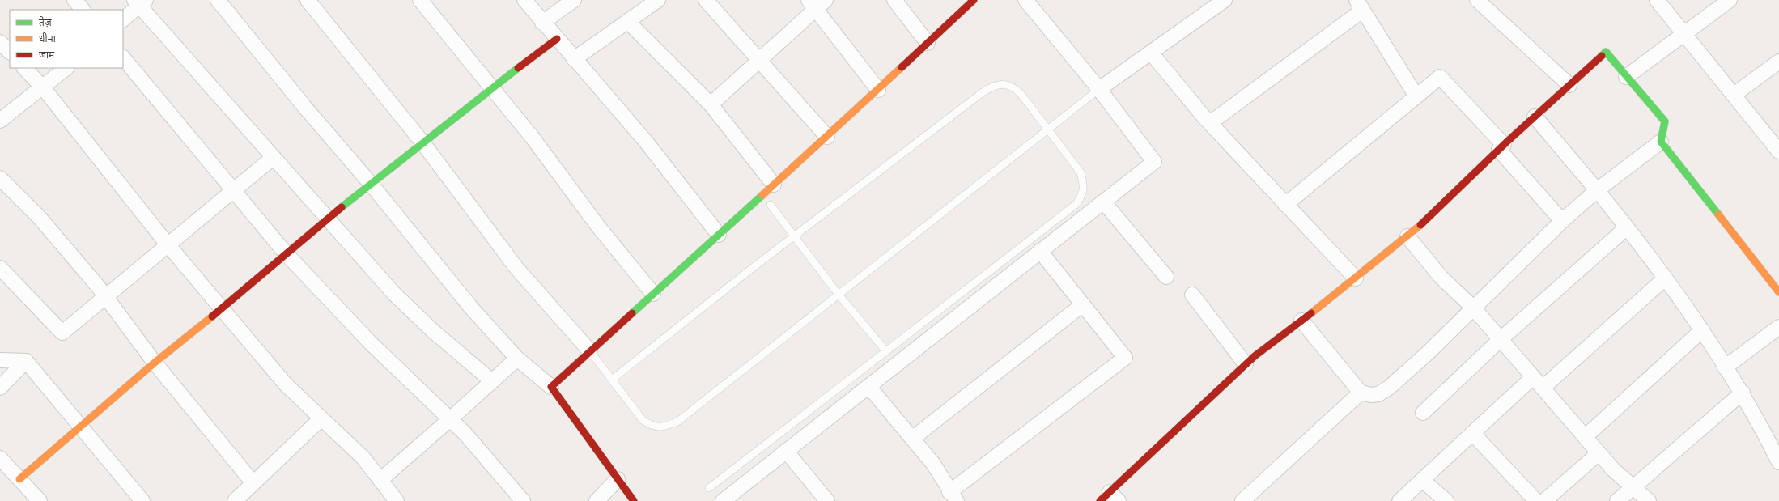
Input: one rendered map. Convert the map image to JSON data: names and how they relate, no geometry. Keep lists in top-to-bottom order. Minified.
{"legend":["तेज़","धीमा","जाम"]}
